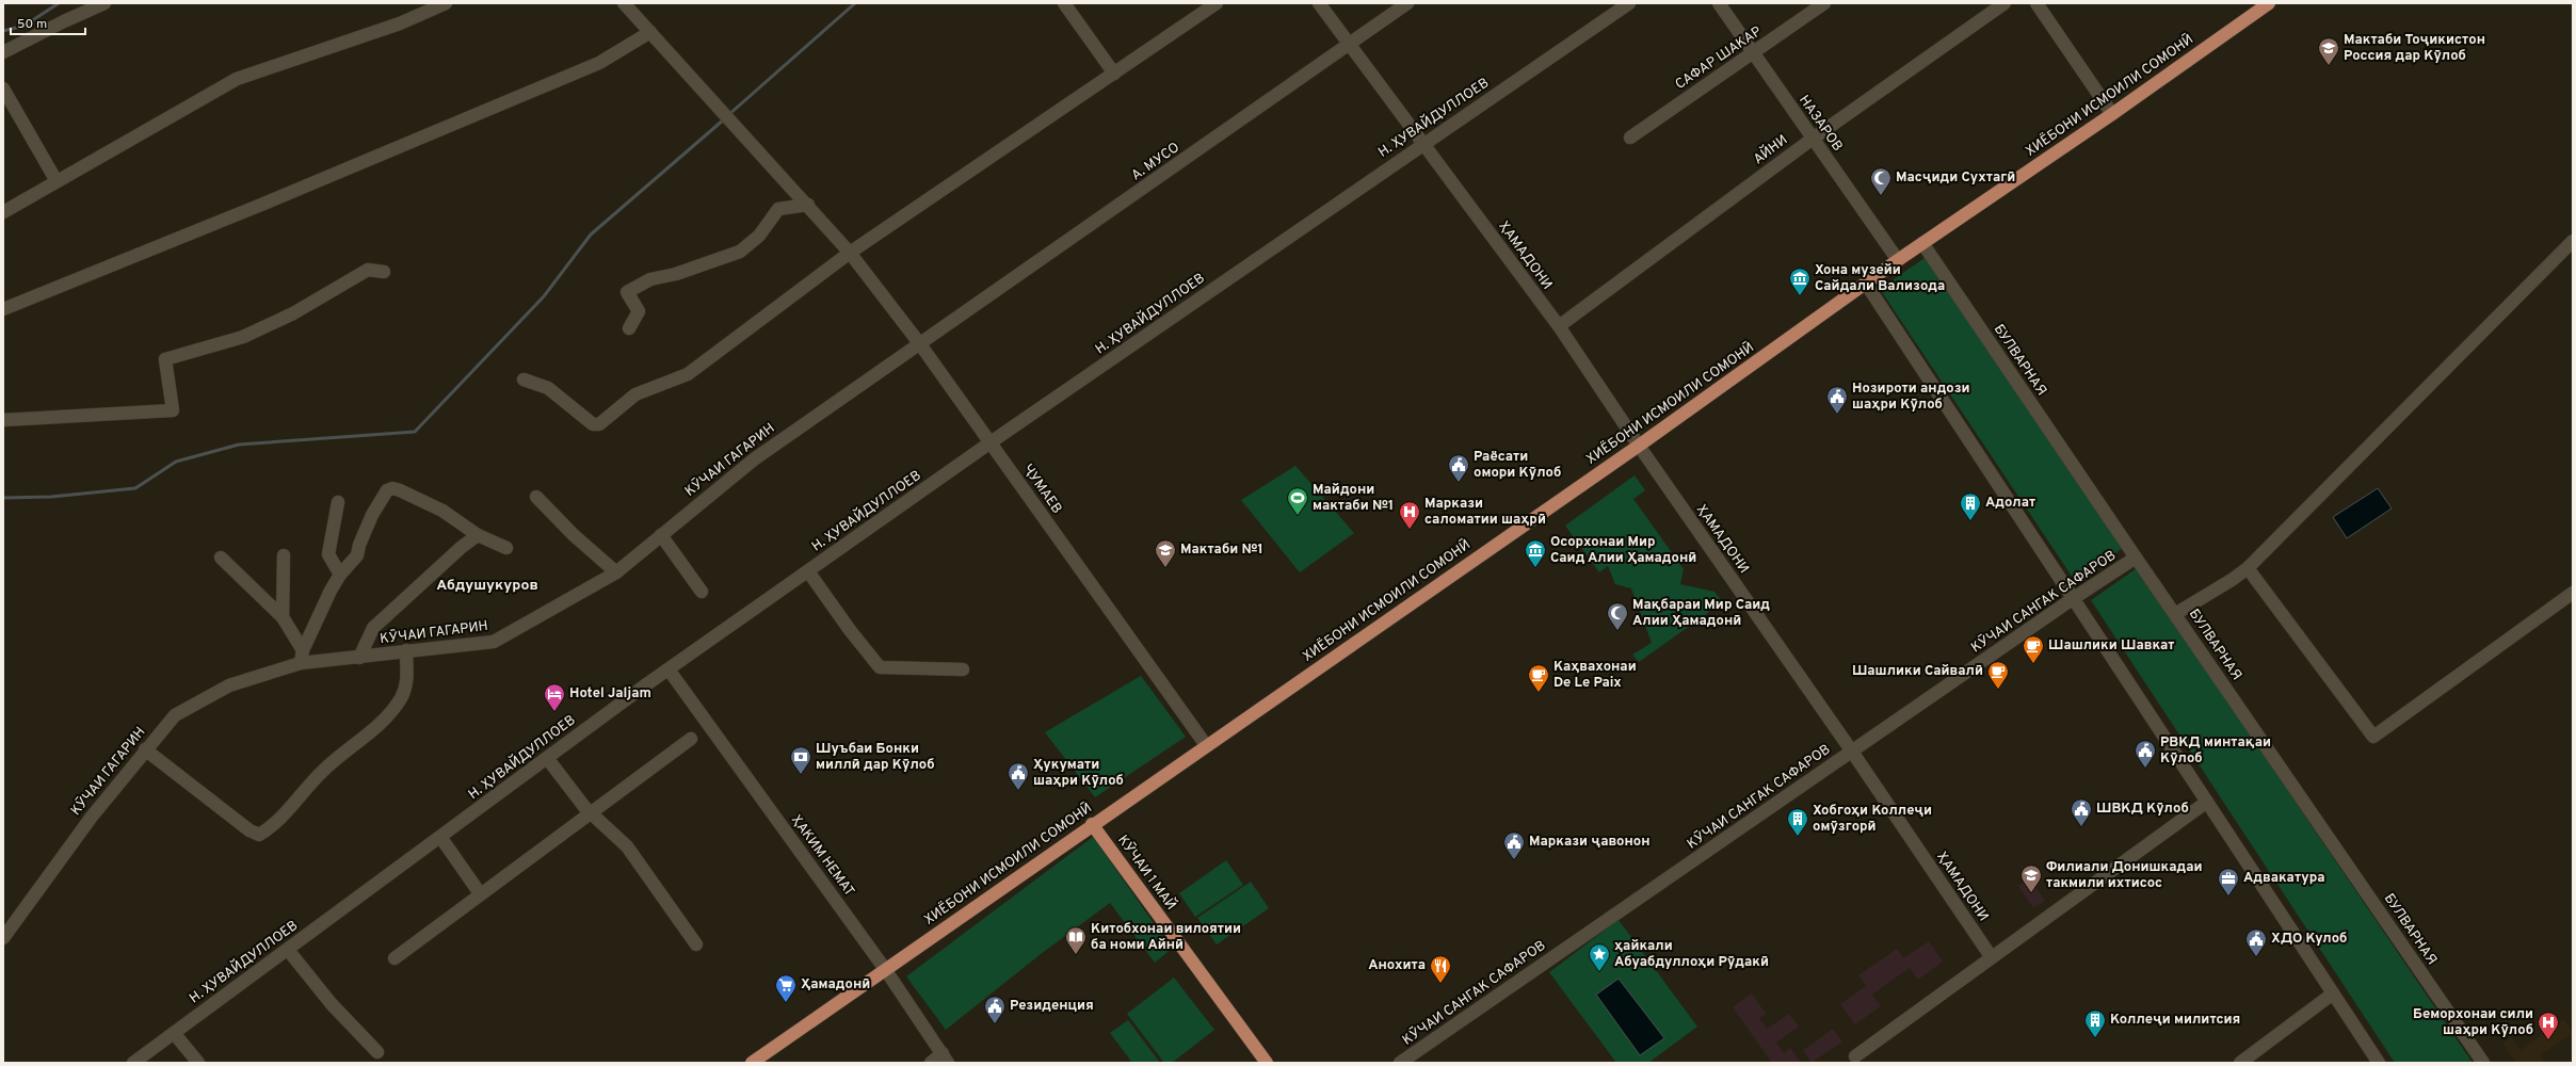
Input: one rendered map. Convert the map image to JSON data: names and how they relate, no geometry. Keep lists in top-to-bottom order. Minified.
{"streets":{"main road":["ХИЁБОНИ ИСМОИЛИ СОМОНӢ","КӮЧАИ 1 МАЙ"],"street":["САФАР ШАКАР","Н. ҲУВАЙДУЛЛОЕВ","НАЗАРОВ","АЙНИ","А. МУСО","ҲАМАДОНИ","БУЛВАРНАЯ","КӮЧАИ ГАГАРИН","ҶУМАЕВ","КӮЧАИ САНГАК САФАРОВ","ҲАКИМ НЕМАТ"]},"crossings":[["САФАР ШАКАР","НАЗАРОВ"],["ХИЁБОНИ ИСМОИЛИ СОМОНӢ","НАЗАРОВ"],["ХИЁБОНИ ИСМОИЛИ СОМОНӢ","ҲАМАДОНИ"],["ХИЁБОНИ ИСМОИЛИ СОМОНӢ","БУЛВАРНАЯ"],["ХИЁБОНИ ИСМОИЛИ СОМОНӢ","ҶУМАЕВ"],["ХИЁБОНИ ИСМОИЛИ СОМОНӢ","ҲАКИМ НЕМАТ"],["ХИЁБОНИ ИСМОИЛИ СОМОНӢ","КӮЧАИ 1 МАЙ"],["Н. ҲУВАЙДУЛЛОЕВ","ҲАМАДОНИ"],["Н. ҲУВАЙДУЛЛОЕВ","ҶУМАЕВ"],["Н. ҲУВАЙДУЛЛОЕВ","ҲАКИМ НЕМАТ"],["НАЗАРОВ","АЙНИ"],["АЙНИ","ҲАМАДОНИ"],["А. МУСО","ҲАМАДОНИ"],["А. МУСО","КӮЧАИ ГАГАРИН"],["А. МУСО","ҶУМАЕВ"],["ҲАМАДОНИ","КӮЧАИ САНГАК САФАРОВ"],["БУЛВАРНАЯ","КӮЧАИ САНГАК САФАРОВ"],["КӮЧАИ ГАГАРИН","ҶУМАЕВ"]],"districts":["Абдушукуров"],"places":{"school or university":["Мактаби Тоҷикистон Россия дар Кӯлоб","Мактаби №1","Филиали Донишкадаи такмили ихтисос"],"mosque":["Масҷиди Сухтагӣ","Мақбараи Мир Саид Алии Ҳамадонӣ"],"museum":["Хона музейи Сайдали Вализода","Осорхонаи Мир Саид Алии Ҳамадонӣ"],"public building":["Нозироти андози шаҳри Кӯлоб","Раёсати омори Кӯлоб","РВКД минтақаи Кӯлоб","Ҳукумати шаҳри Кӯлоб","ШВКД Кӯлоб","Маркази ҷавонон","ХДО Кулоб","Резиденция"],"sports":["Майдони мактаби №1"],"building":["Адолат","Хобгоҳи Коллеҷи омӯзгорӣ","Коллеҷи милитсия"],"hospital":["Маркази саломатии шаҳрӣ","Беморхонаи сили шаҳри Кӯлоб"],"cafe":["Шашлики Шавкат","Шашлики Сайвалӣ","Каҳвахонаи De Le Paix"],"hotel":["Hotel Jaljam"],"bank":["Шуъбаи Бонки миллӣ дар Кӯлоб"],"office":["Адвакатура"],"library":["Китобхонаи вилоятии ба номи Айнӣ"],"place":["ҳайкали Абуабдуллоҳи Рӯдакӣ"],"restaurant":["Анохита"],"supermarket":["Ҳамадонӣ"]},"scale_bar":"50 m"}
